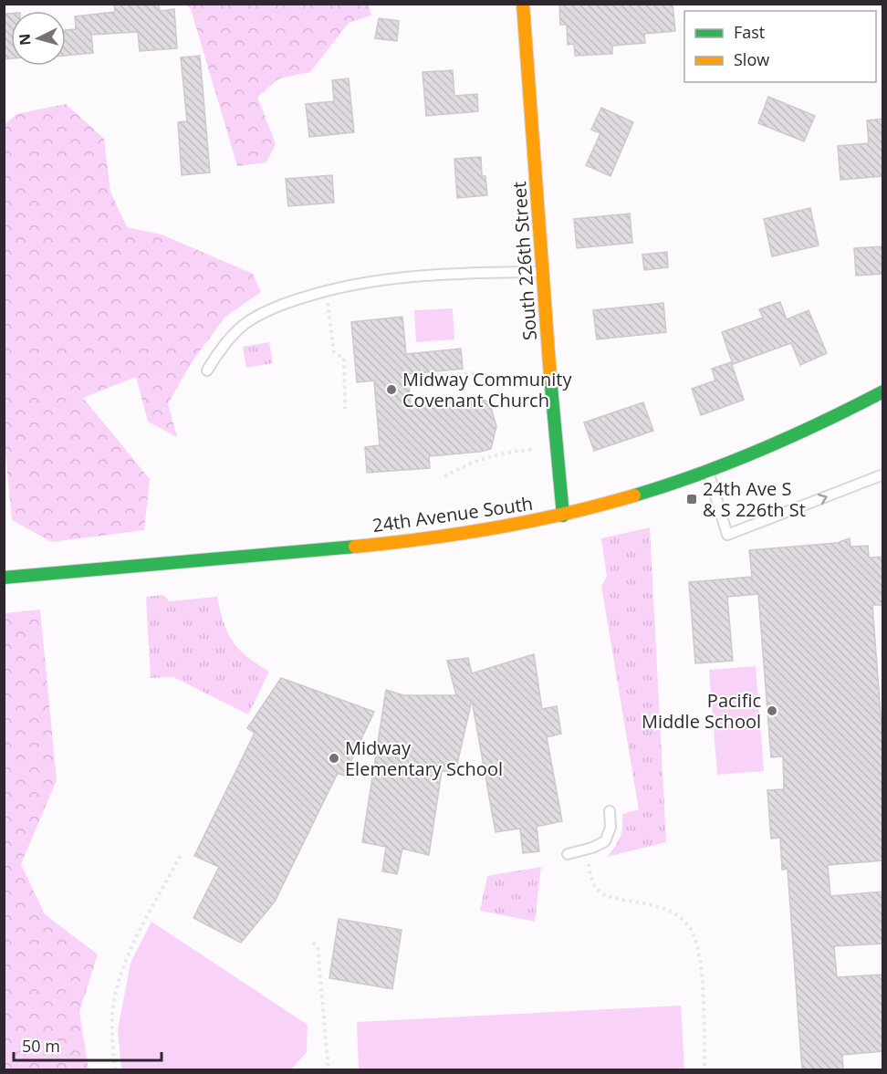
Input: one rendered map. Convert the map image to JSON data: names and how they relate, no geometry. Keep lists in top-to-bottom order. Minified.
{"streets":{"street":["South 226th Street","24th Avenue South"]},"crossings":[["South 226th Street","24th Avenue South"]],"places":{"other":["Midway Community Covenant Church","Pacific Middle School","Midway Elementary School"],"transit":["24th Ave S & S 226th St"]},"legend":["Fast","Slow"],"scale_bar":"50 m","north":"left"}
